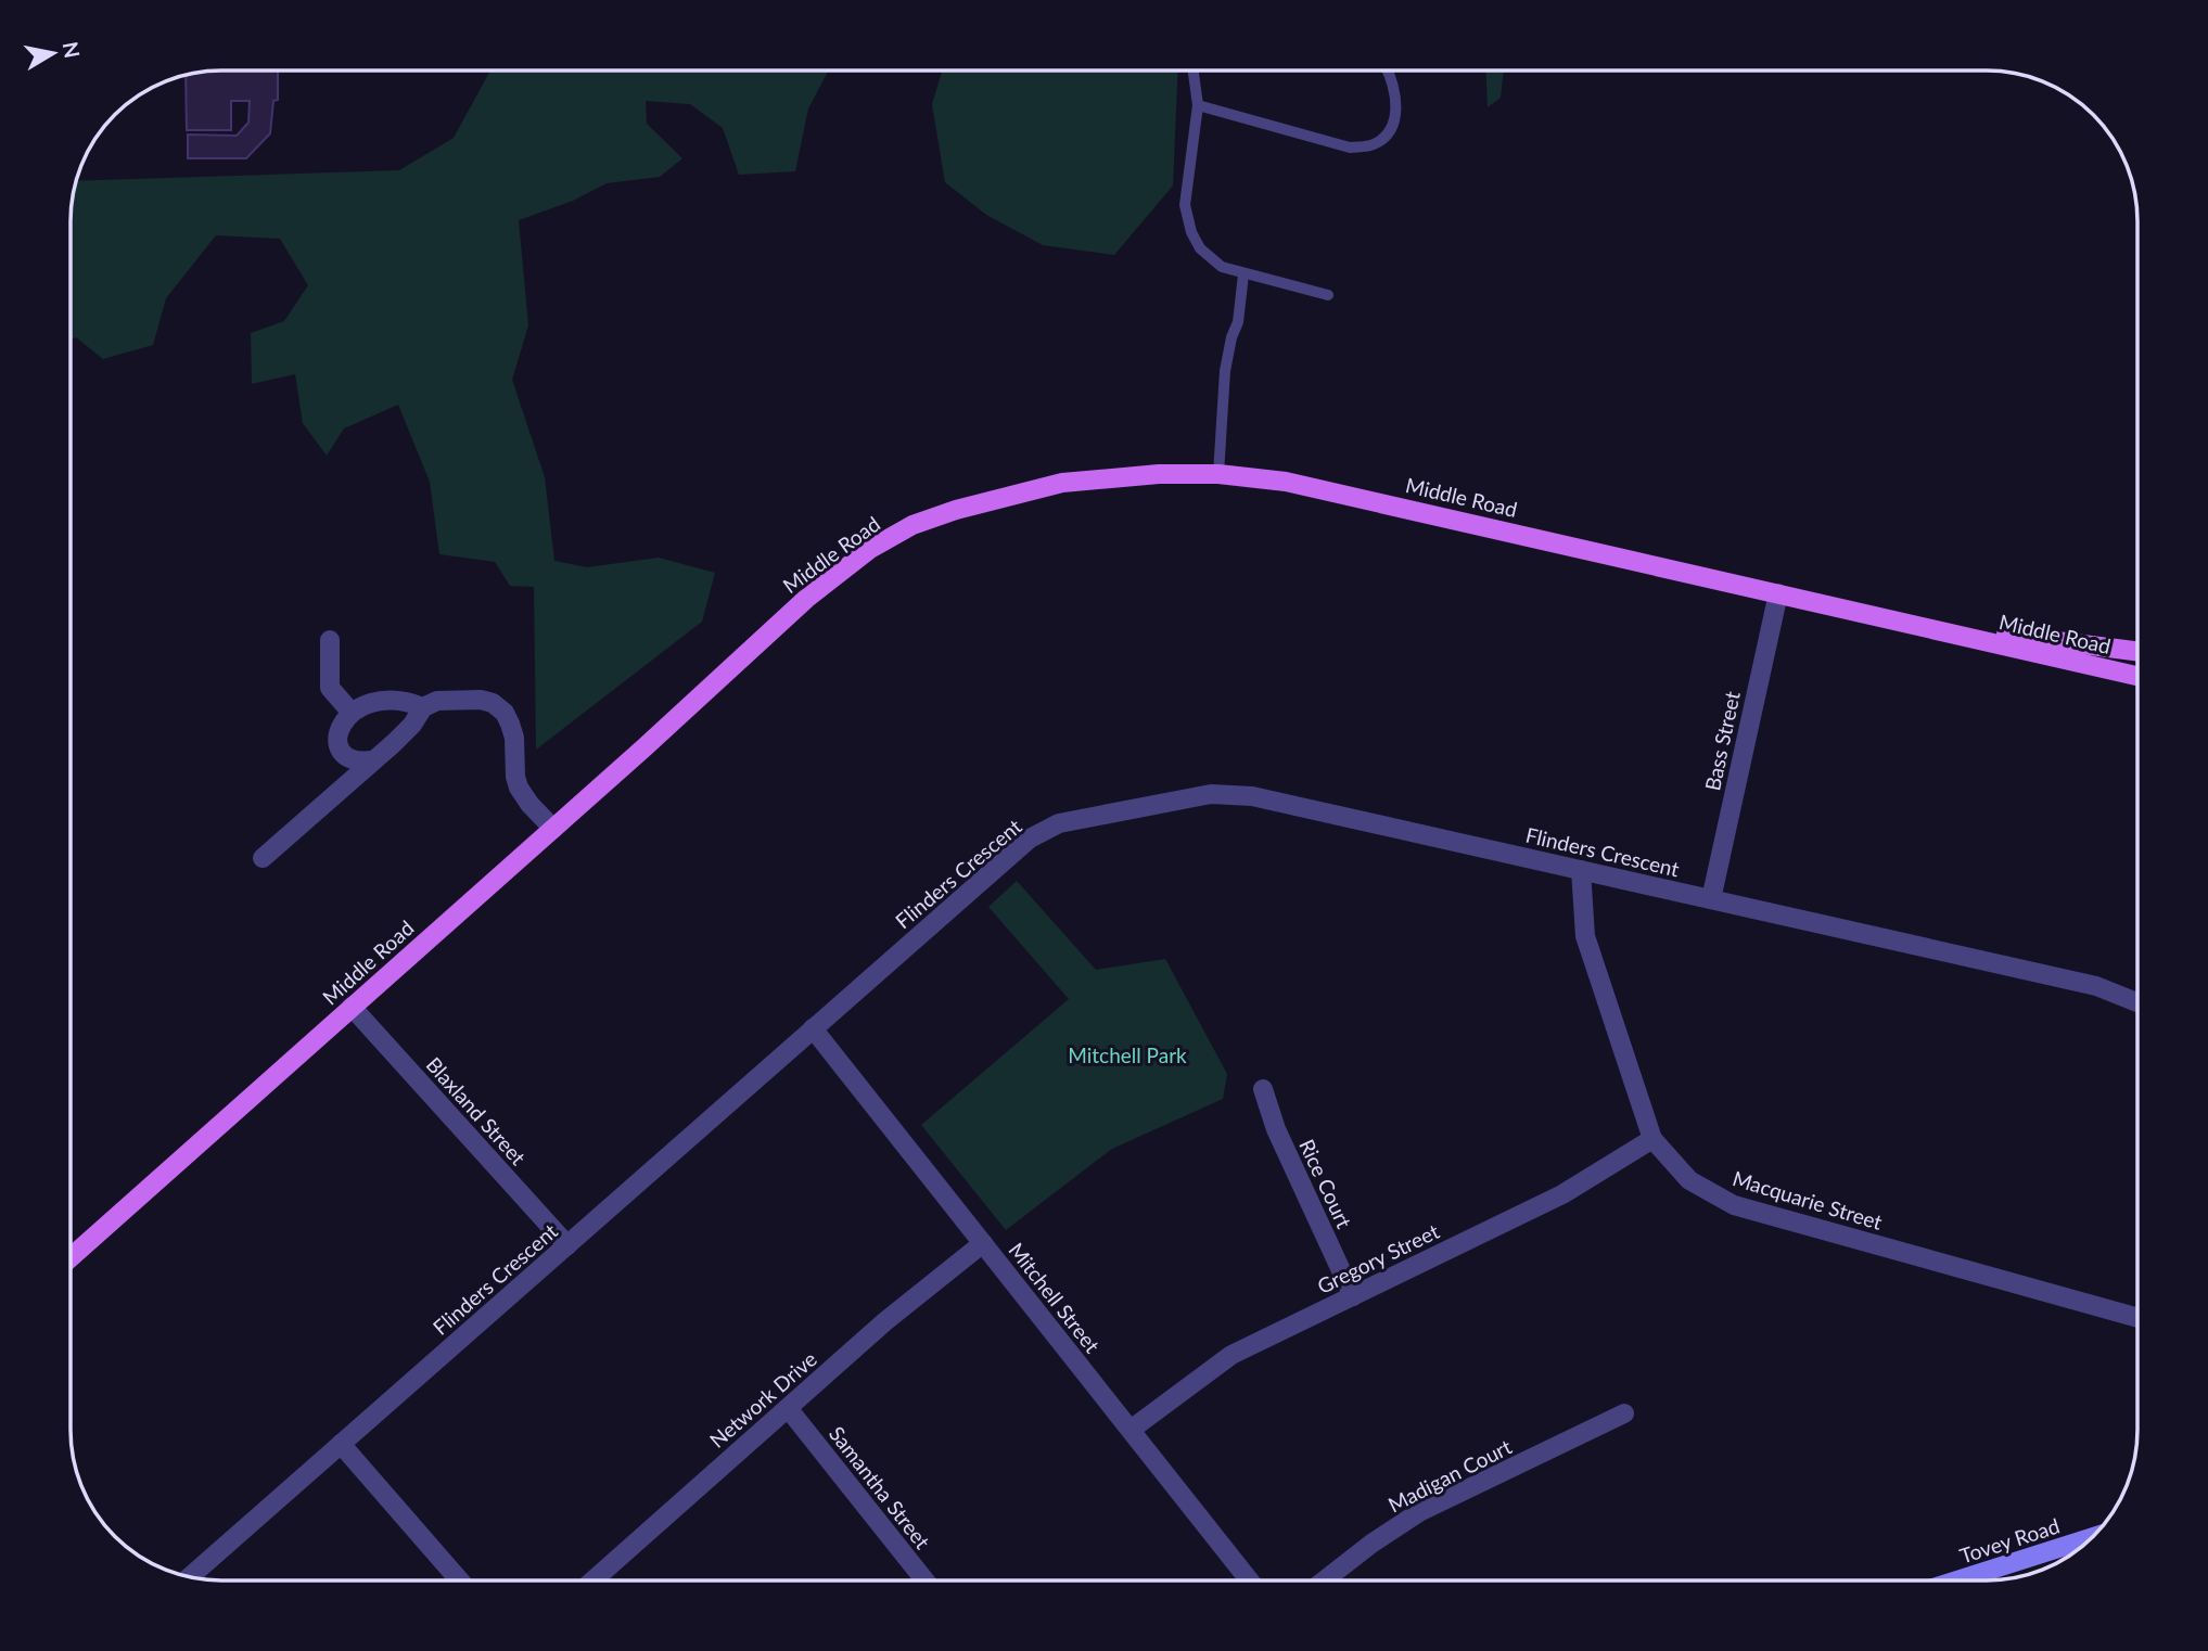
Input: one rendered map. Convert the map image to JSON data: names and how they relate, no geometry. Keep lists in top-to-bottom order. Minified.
{"streets":{"main road":["Middle Road"],"street":["Bass Street","Flinders Crescent","Blaxland Street","Rice Court","Macquarie Street","Gregory Street","Mitchell Street","Network Drive","Madigan Court","Samantha Street","Tovey Road"]},"crossings":[["Middle Road","Bass Street"],["Middle Road","Blaxland Street"],["Bass Street","Flinders Crescent"],["Flinders Crescent","Blaxland Street"],["Flinders Crescent","Macquarie Street"],["Flinders Crescent","Mitchell Street"],["Rice Court","Gregory Street"],["Macquarie Street","Gregory Street"],["Gregory Street","Mitchell Street"],["Mitchell Street","Network Drive"],["Network Drive","Samantha Street"]],"parks":["Mitchell Park"],"north":"right"}
